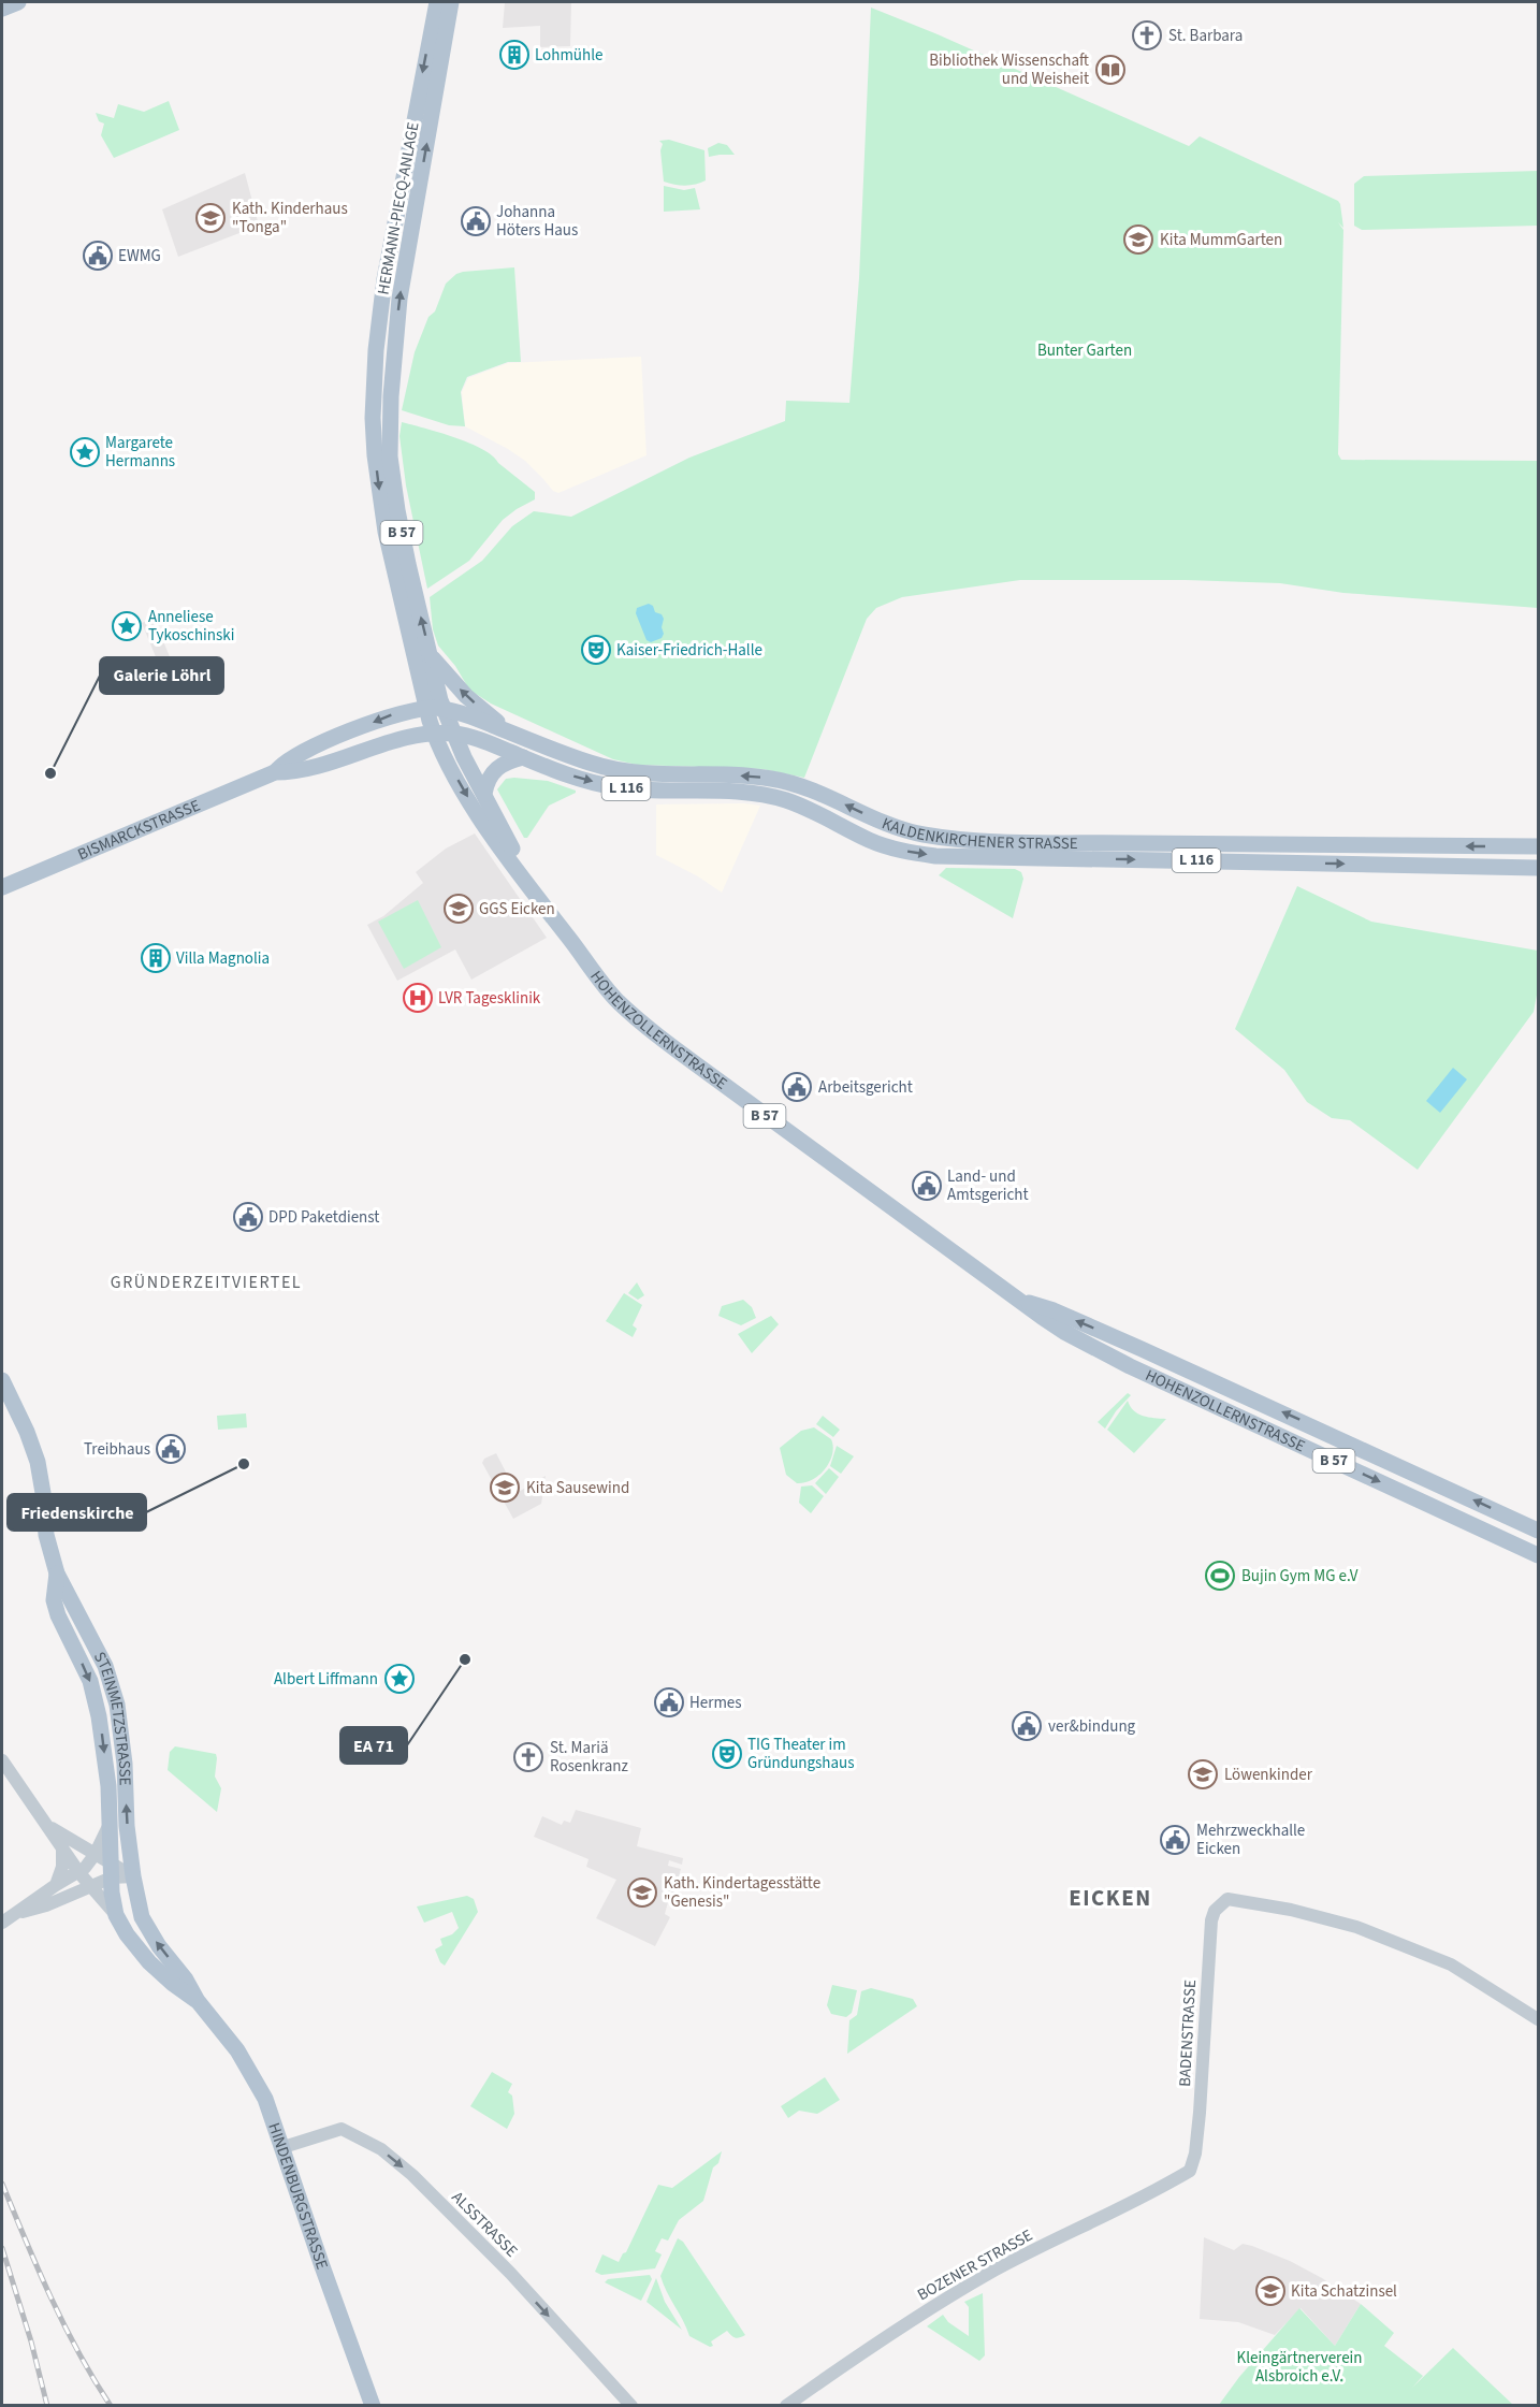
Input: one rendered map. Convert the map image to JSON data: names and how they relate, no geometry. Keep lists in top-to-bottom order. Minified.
{"streets":{"main road":["HERMANN-PIECQ-ANLAGE","B 57","L 116","BISMARCKSTRASSE","KALDENKIRCHENER STRASSE","HOHENZOLLERNSTRASSE","STEINMETZSTRASSE","HINDENBURGSTRASSE"],"street":["BADENSTRASSE","ALSSTRASSE","BOZENER STRASSE"]},"crossings":[["HERMANN-PIECQ-ANLAGE","HOHENZOLLERNSTRASSE"],["BISMARCKSTRASSE","KALDENKIRCHENER STRASSE"],["BISMARCKSTRASSE","HOHENZOLLERNSTRASSE"],["KALDENKIRCHENER STRASSE","HOHENZOLLERNSTRASSE"],["STEINMETZSTRASSE","HINDENBURGSTRASSE"],["BADENSTRASSE","BOZENER STRASSE"],["HINDENBURGSTRASSE","ALSSTRASSE"]],"one_way":["ALSSTRASSE"],"districts":["GRÜNDERZEITVIERTEL","EICKEN"],"parks":["Bunter Garten","Kleingärtnerverein Alsbroich e.V."],"places":{"church":["St. Barbara","St. Mariä Rosenkranz"],"building":["Lohmühle","Villa Magnolia"],"library":["Bibliothek Wissenschaft und Weisheit"],"school or university":["Kath. Kinderhaus \"Tonga\"","Kita MummGarten","GGS Eicken","Kita Sausewind","Löwenkinder","Kath. Kindertagesstätte \"Genesis\"","Kita Schatzinsel"],"public building":["Johanna Höters Haus","EWMG","Arbeitsgericht","Land- und Amtsgericht","DPD Paketdienst","Treibhaus","Hermes","ver&bindung","Mehrzweckhalle Eicken"],"place":["Margarete Hermanns","Anneliese Tykoschinski","Albert Liffmann"],"theatre":["Kaiser-Friedrich-Halle","TIG Theater im Gründungshaus"],"other":["Galerie Löhrl","Friedenskirche","EA 71"],"hospital":["LVR Tagesklinik"],"sports":["Bujin Gym MG e.V"]}}
